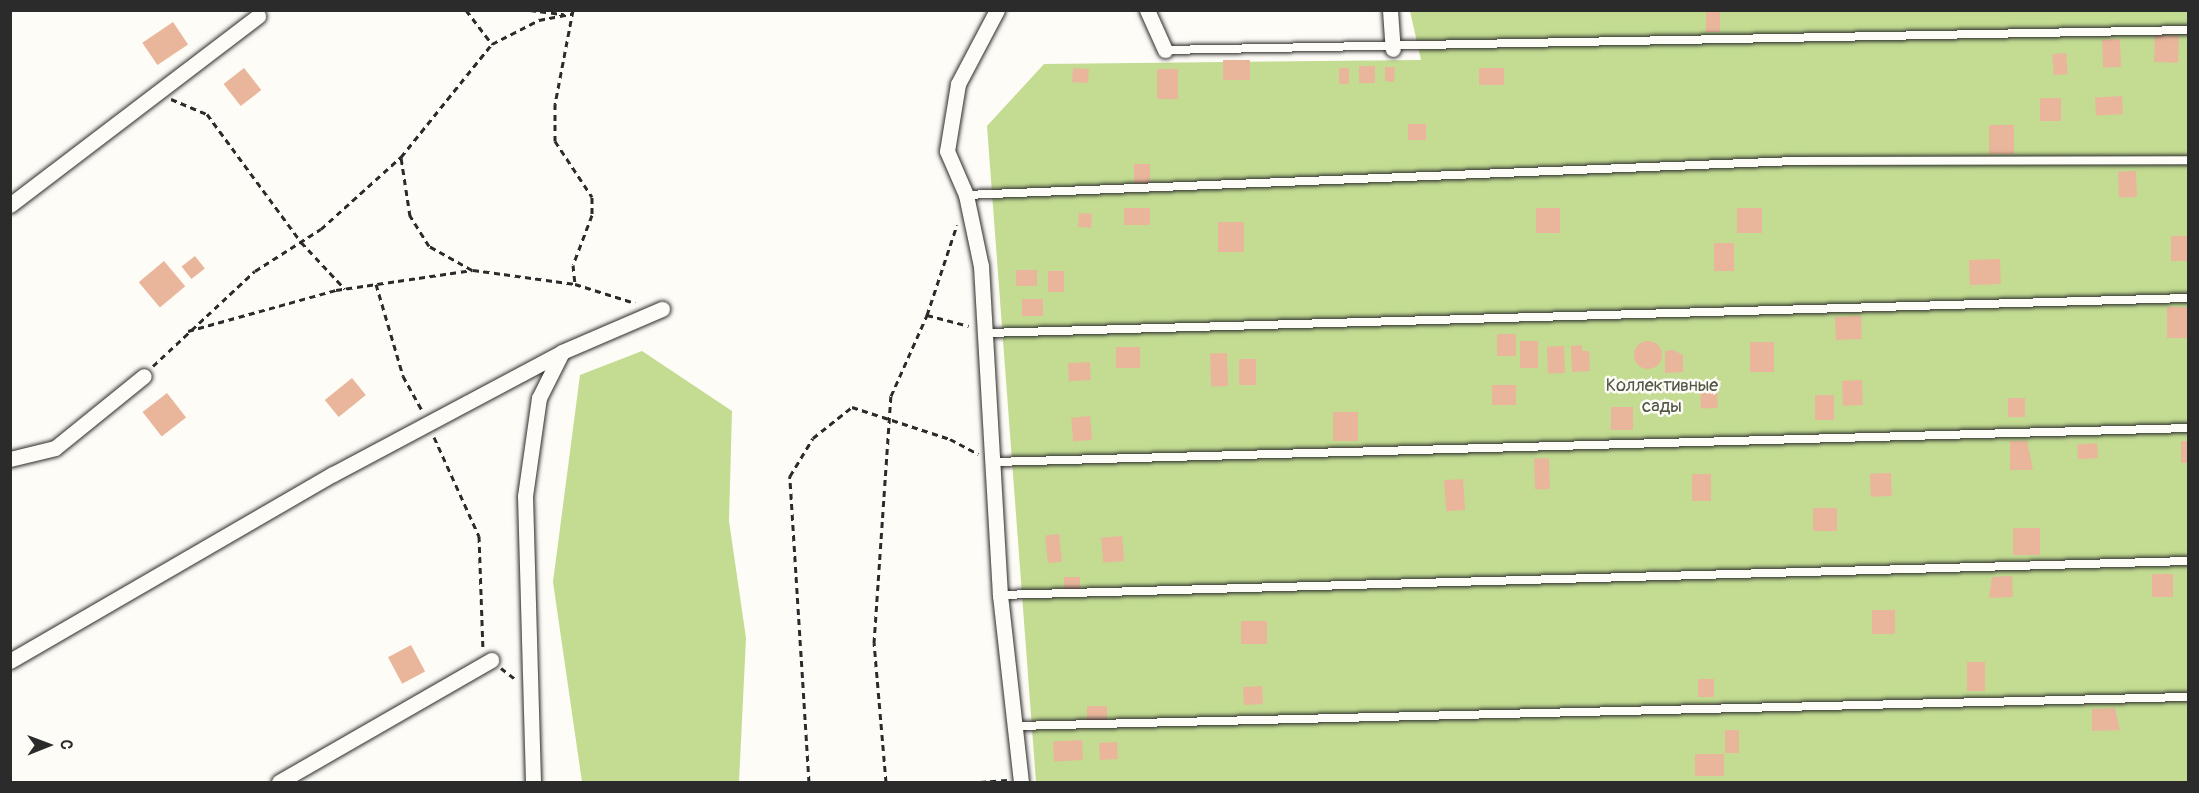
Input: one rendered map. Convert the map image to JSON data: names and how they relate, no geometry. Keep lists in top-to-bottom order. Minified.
{"parks":["Коллективные сады"],"north":"right"}
